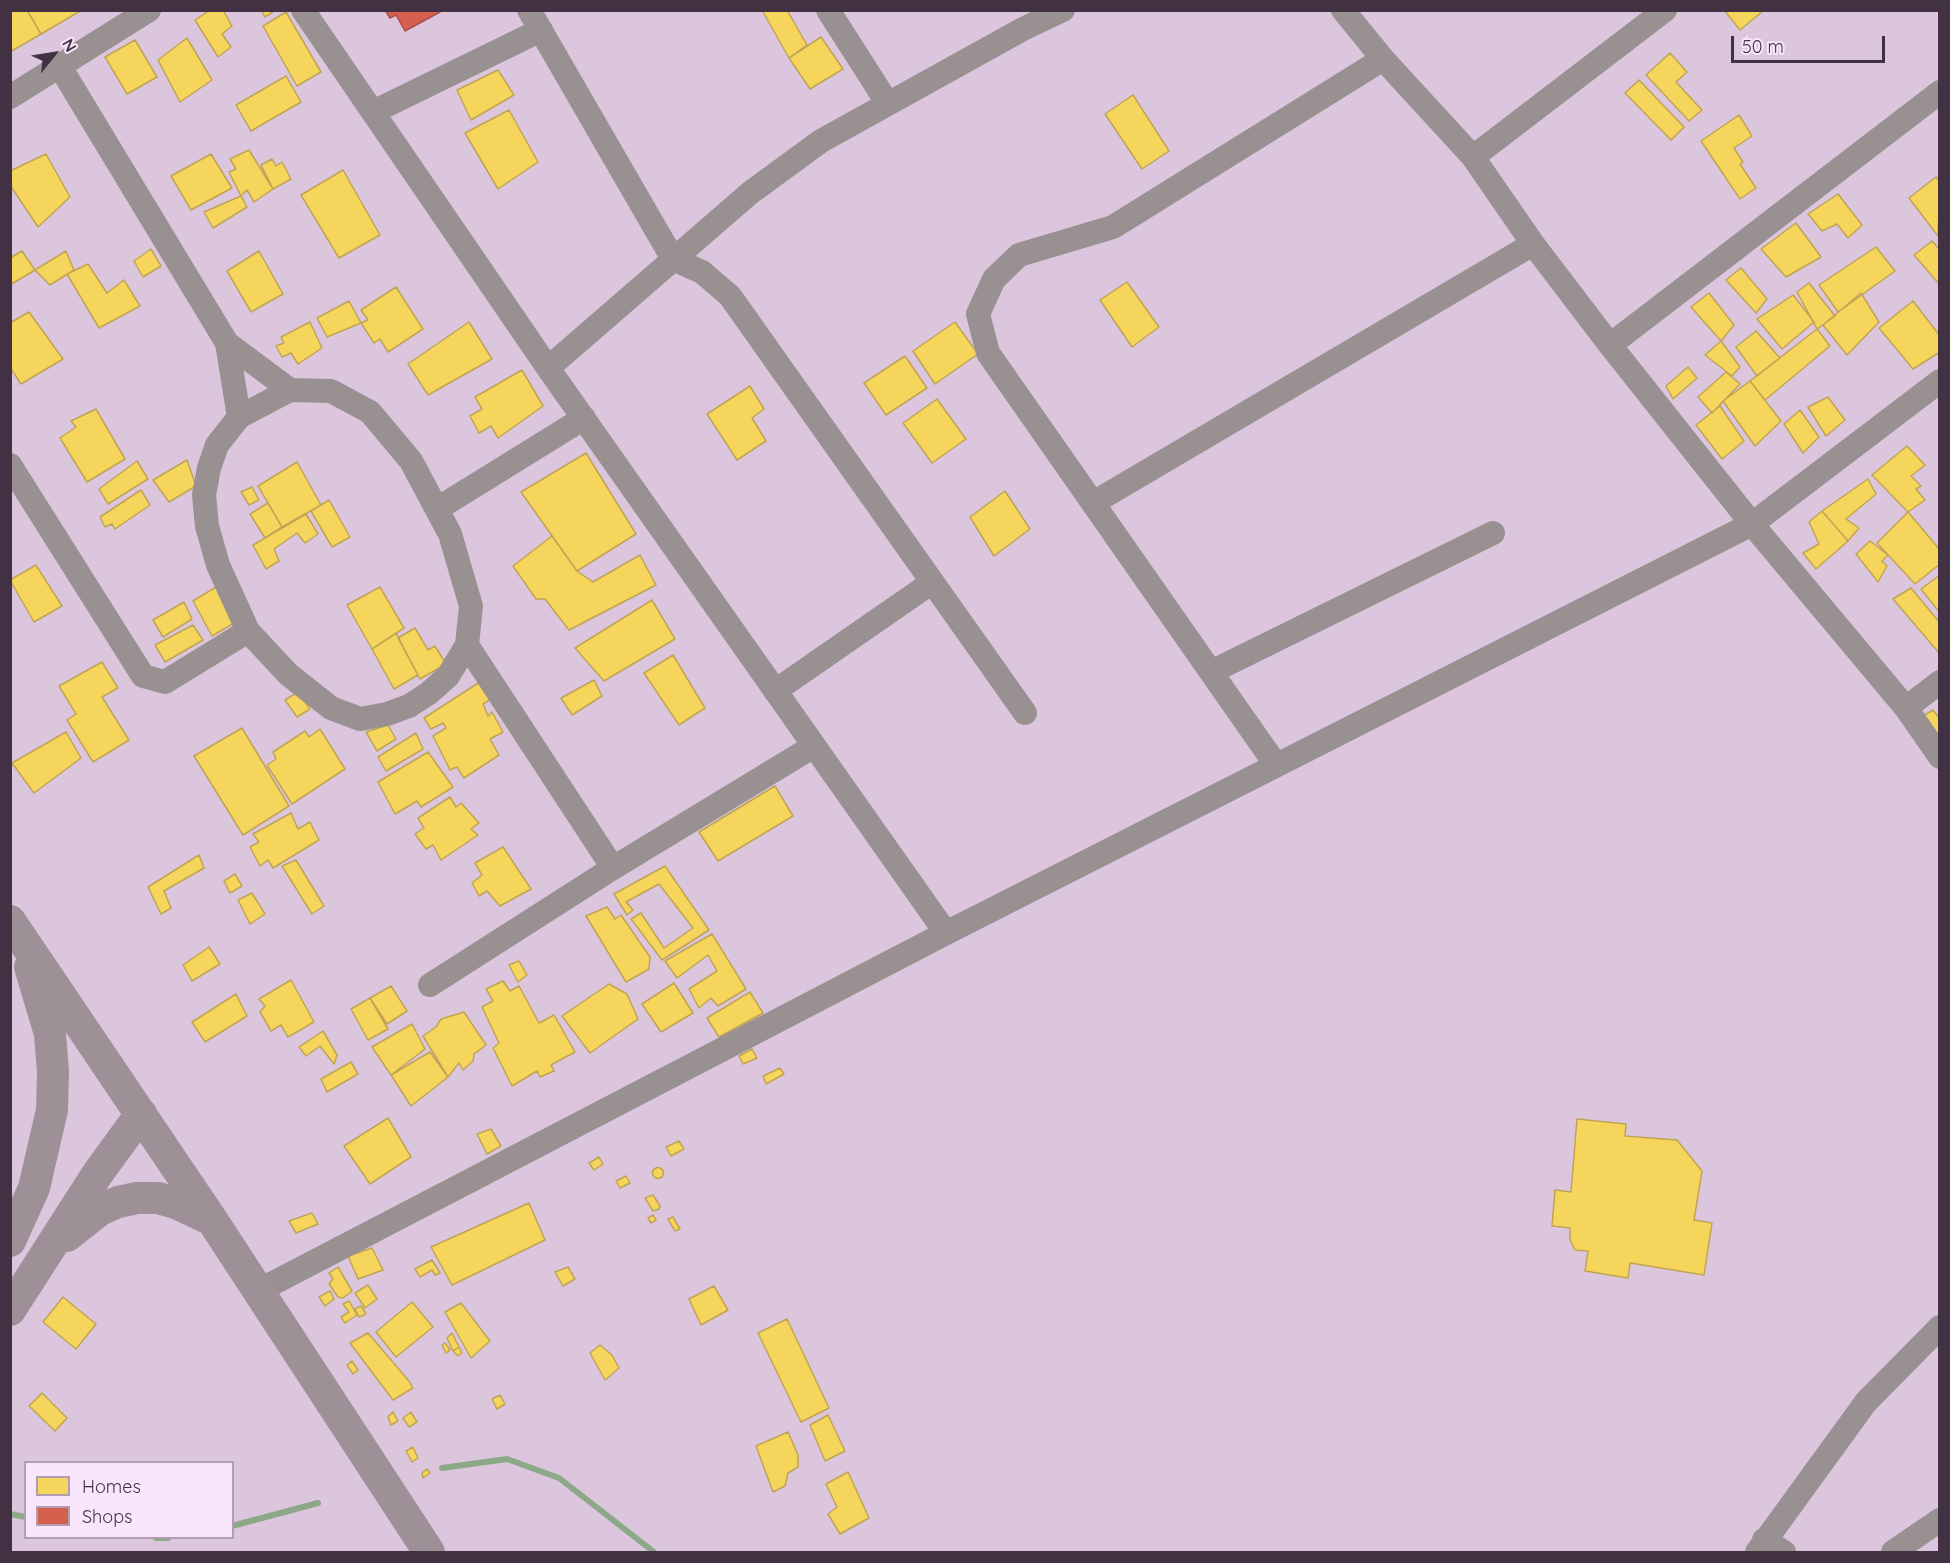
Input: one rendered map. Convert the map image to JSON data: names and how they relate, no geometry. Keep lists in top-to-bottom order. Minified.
{"legend":["Homes","Shops"],"scale_bar":"50 m","north":"top right"}
